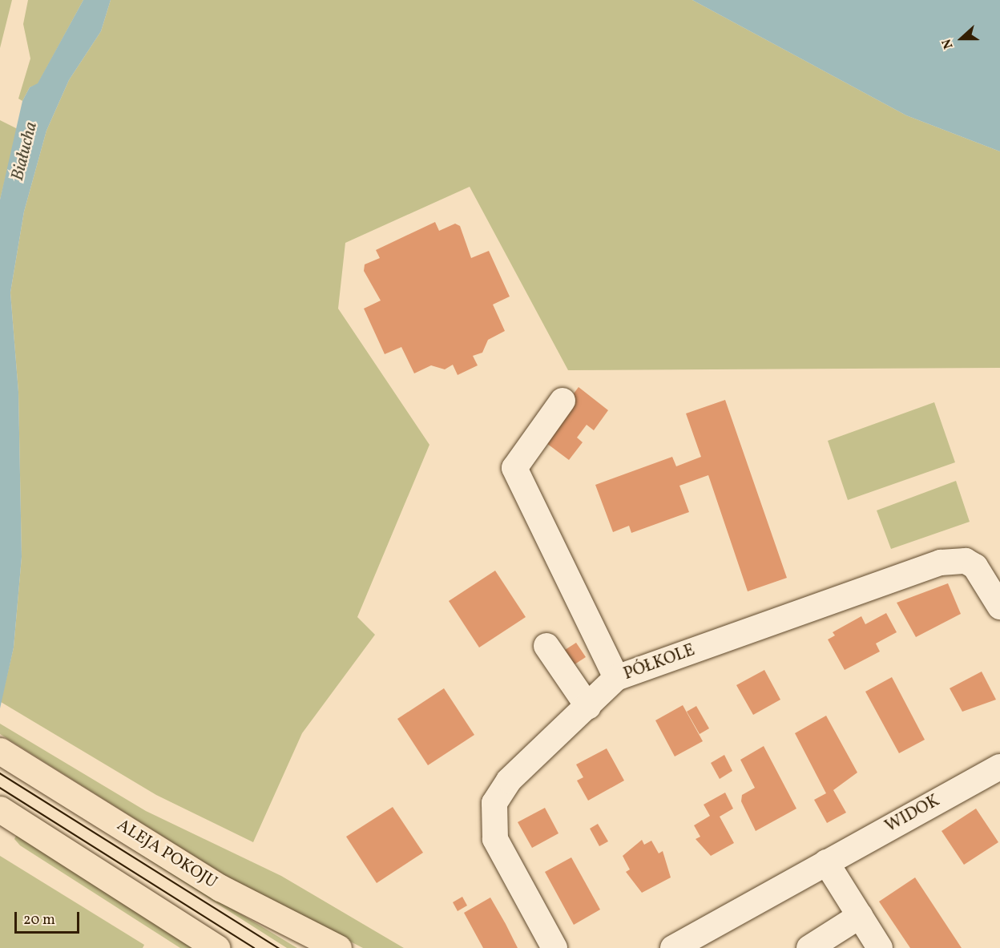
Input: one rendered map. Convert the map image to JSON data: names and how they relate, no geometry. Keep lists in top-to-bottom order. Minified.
{"streets":{"main road":["ALEJA POKOJU"],"street":["PÓŁKOLE","WIDOK"]},"water":["Białucha"],"scale_bar":"20 m","north":"left"}
